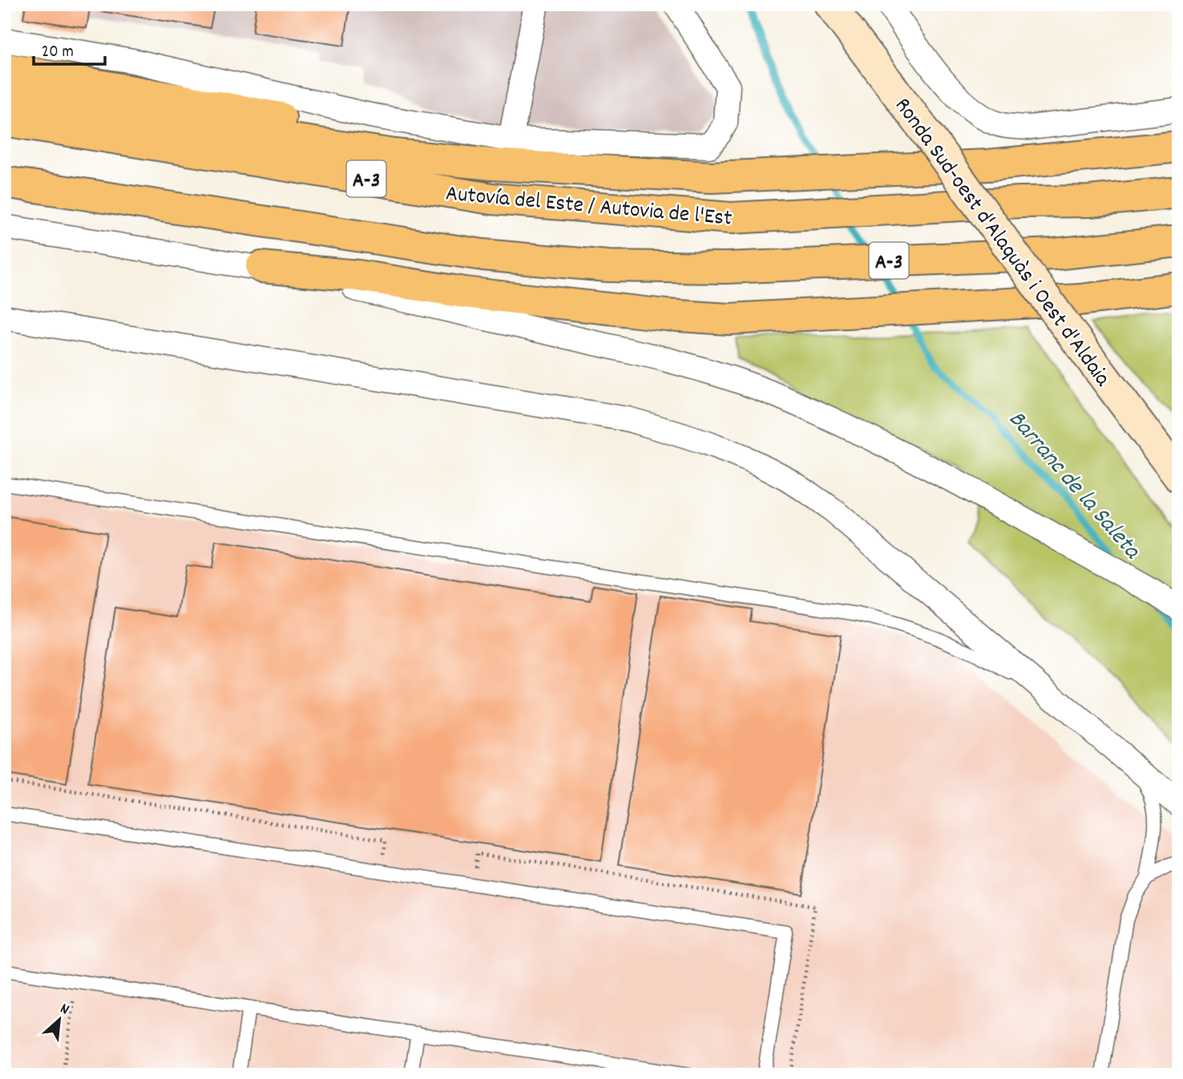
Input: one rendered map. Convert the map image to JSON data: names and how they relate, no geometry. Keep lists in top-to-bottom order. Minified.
{"streets":{"highway":["A-3","Autovía del Este / Autovia de l'Est"],"main road":["Ronda Sud-oest d'Alaquàs i Oest d'Aldaia"]},"water":["Barranc de la Saleta"],"scale_bar":"20 m","north":"top right"}
